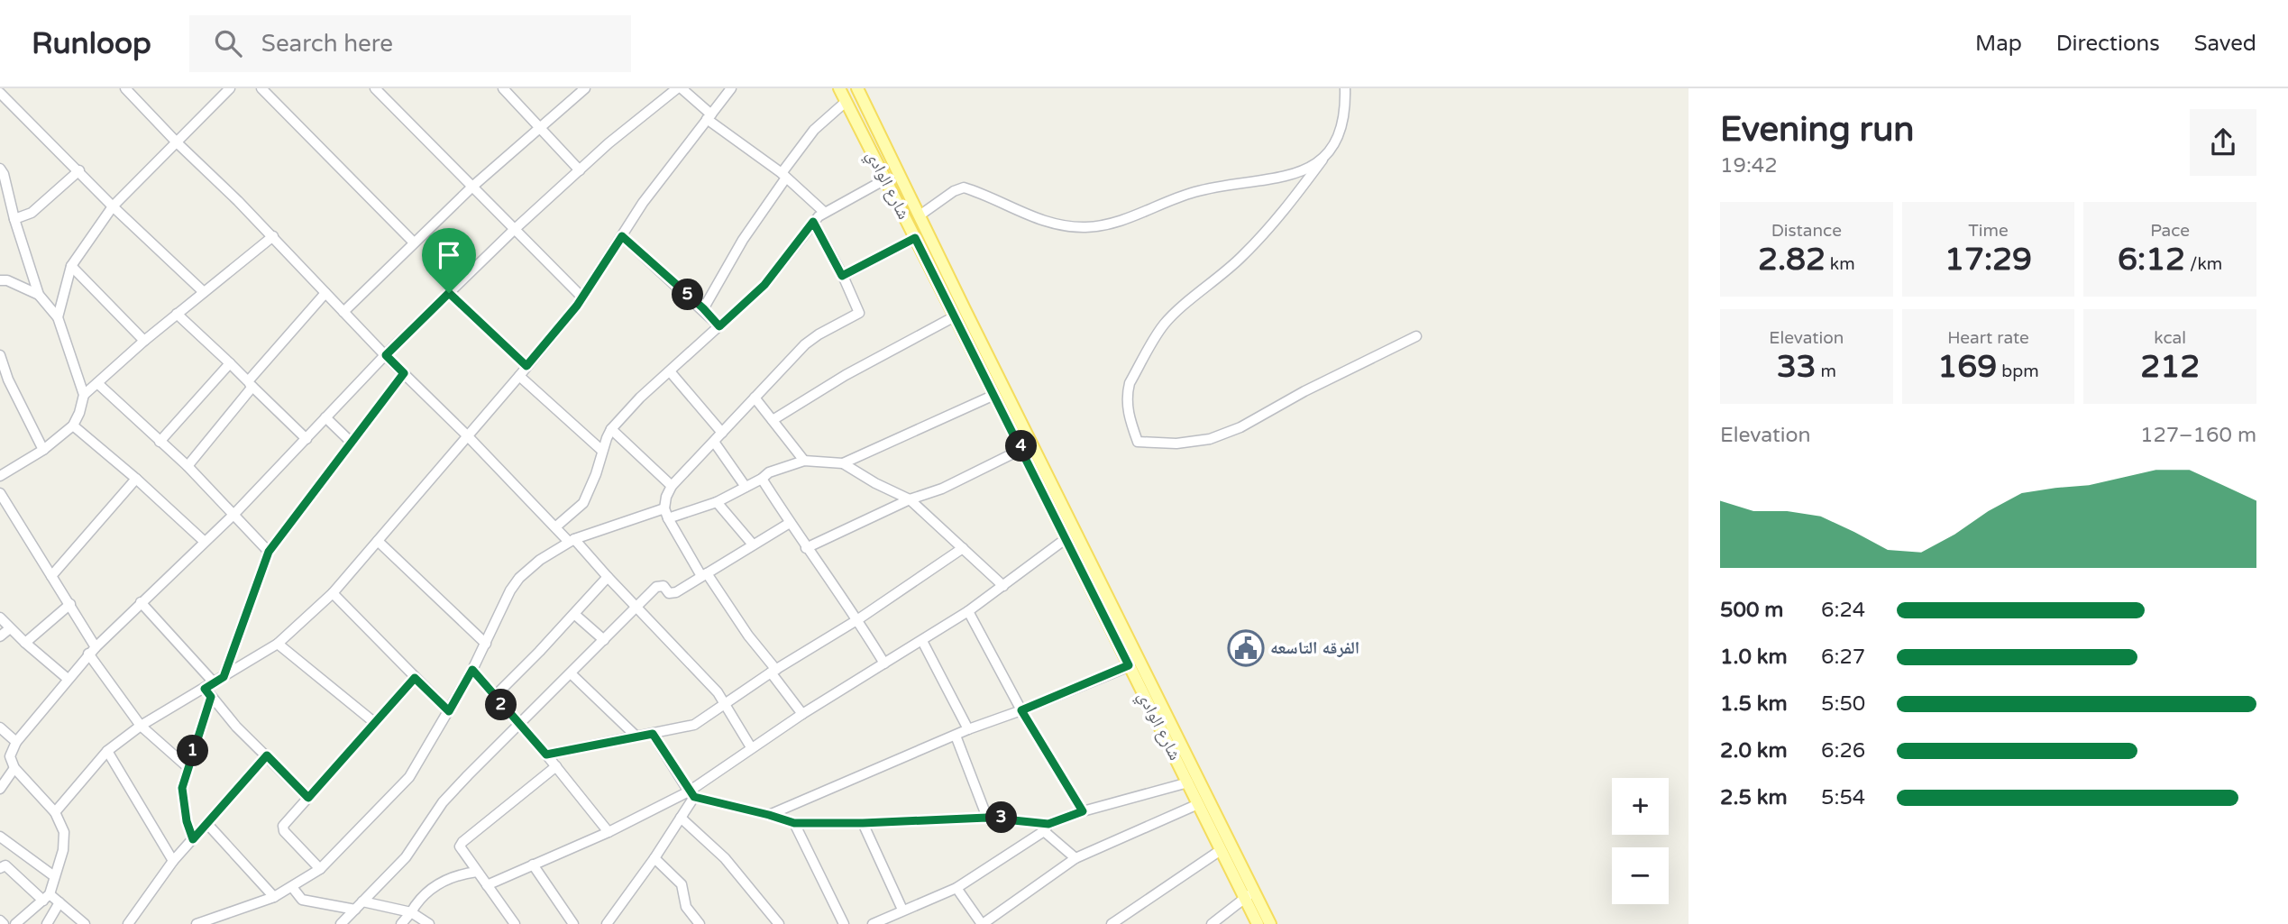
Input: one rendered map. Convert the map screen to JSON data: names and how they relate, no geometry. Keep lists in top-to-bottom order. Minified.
{"streets":{"main road":["شارع الوادي"]},"places":{"public building":["الفرقه التاسعه"]},"page":{"header":"Runloop","search":"Search here","nav":["Map","Directions","Saved"],"heading":["Evening run","19:42"],"stats":[["Distance","2.82 km"],["Time","17:29"],["Pace","6:12 /km"],["Elevation","33 m"],["Heart rate","169 bpm"],["kcal","212"]],"pins":["5","4","2","1","3"],"chart":["Elevation","127–160 m"],"list":[{"name":"500 m","note":"6:24"},{"name":"1.0 km","note":"6:27"},{"name":"1.5 km","note":"5:50"},{"name":"2.0 km","note":"6:26"},{"name":"2.5 km","note":"5:54"}],"map_buttons":["+","−"]}}
